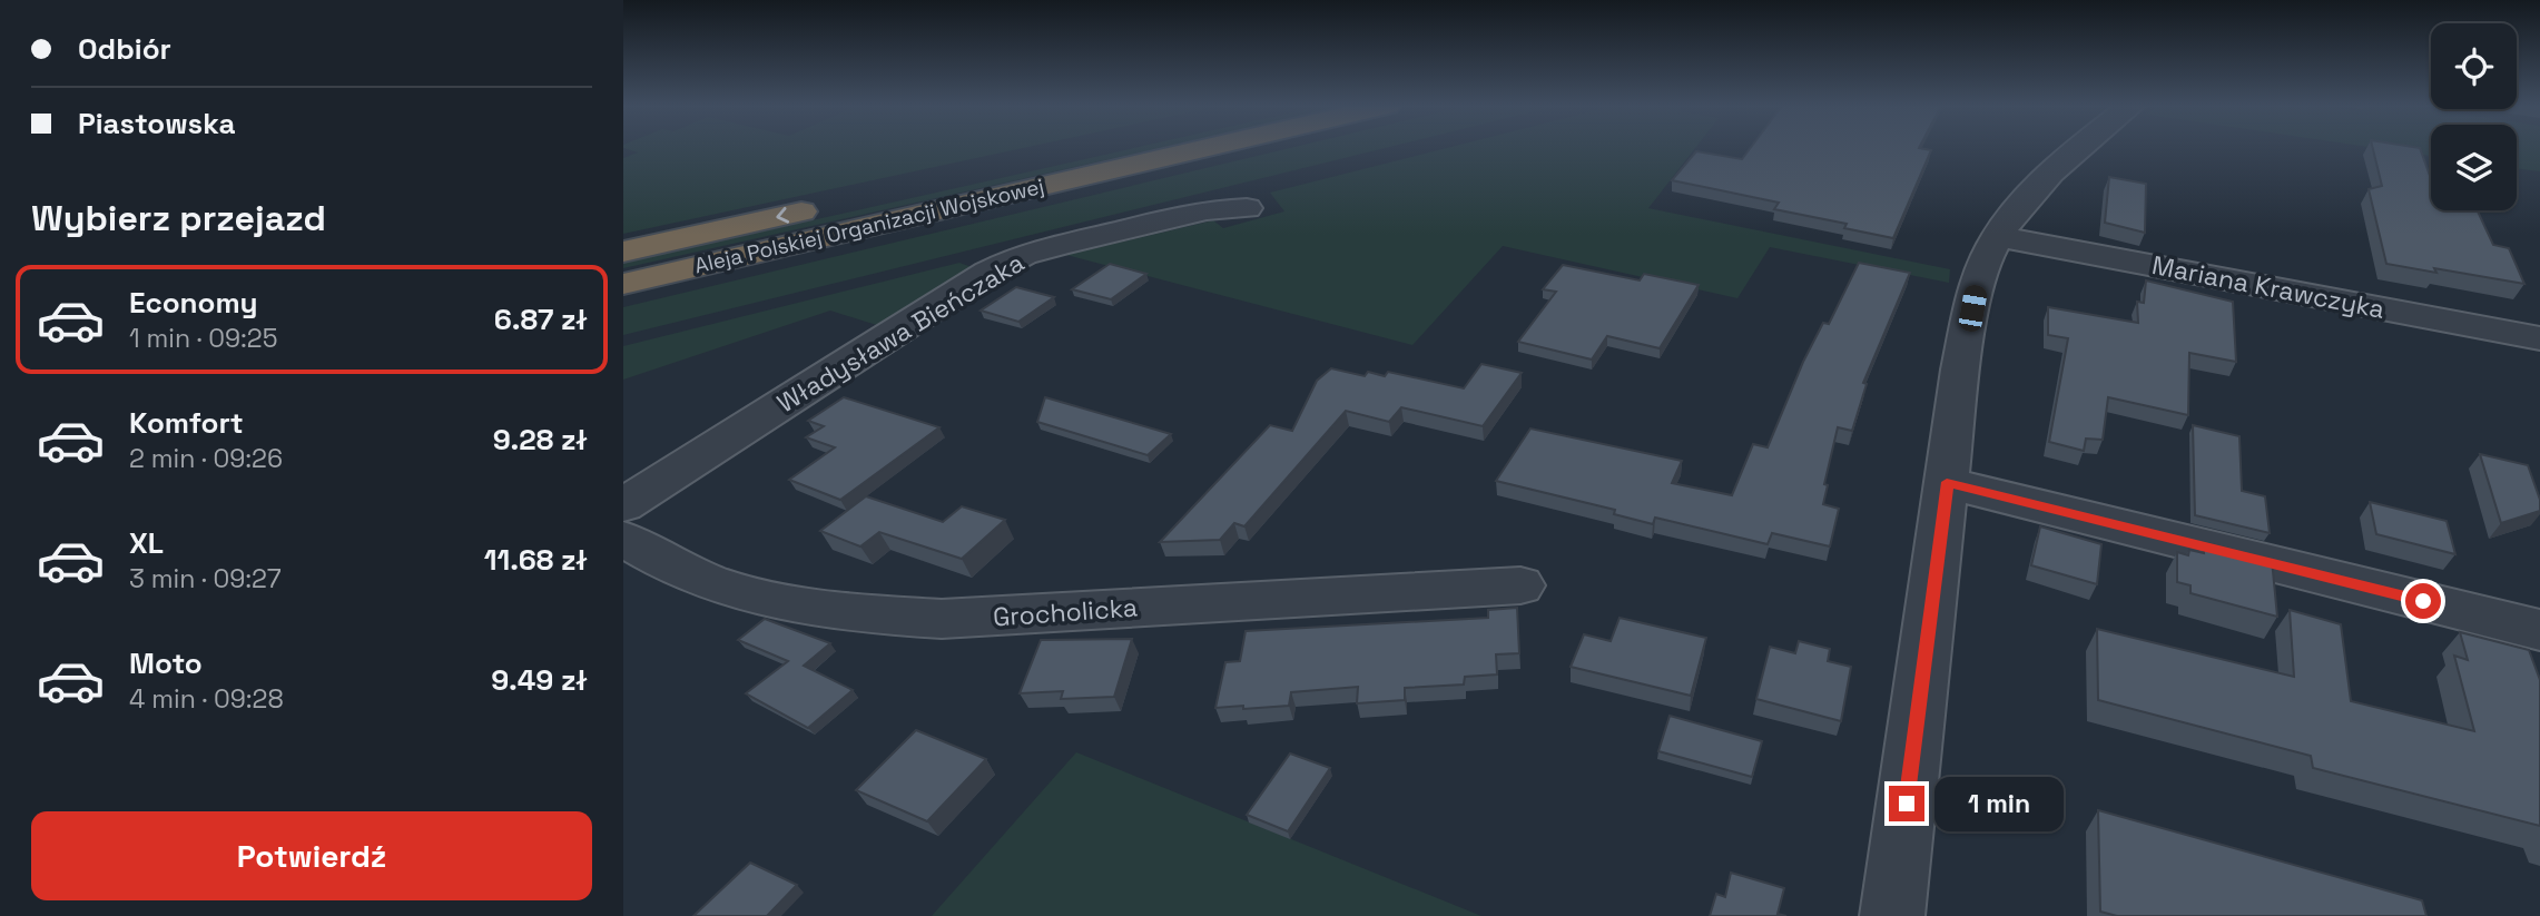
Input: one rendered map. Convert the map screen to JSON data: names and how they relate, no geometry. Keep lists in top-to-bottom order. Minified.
{"streets":{"highway":["Aleja Polskiej Organizacji Wojskowej"],"street":["Mariana Krawczyka","Władysława Bieńczaka","Grocholicka"]},"page":{"banner":["Odbiór","Piastowska"],"heading":"Wybierz przejazd","list":[{"name":"Economy","note":"1 min · 09:25","value":"6.87 zł"},{"name":"Komfort","note":"2 min · 09:26","value":"9.28 zł"},{"name":"XL","note":"3 min · 09:27","value":"11.68 zł"},{"name":"Moto","note":"4 min · 09:28","value":"9.49 zł"}],"bubble":"1 min","buttons":"Potwierdź"}}
